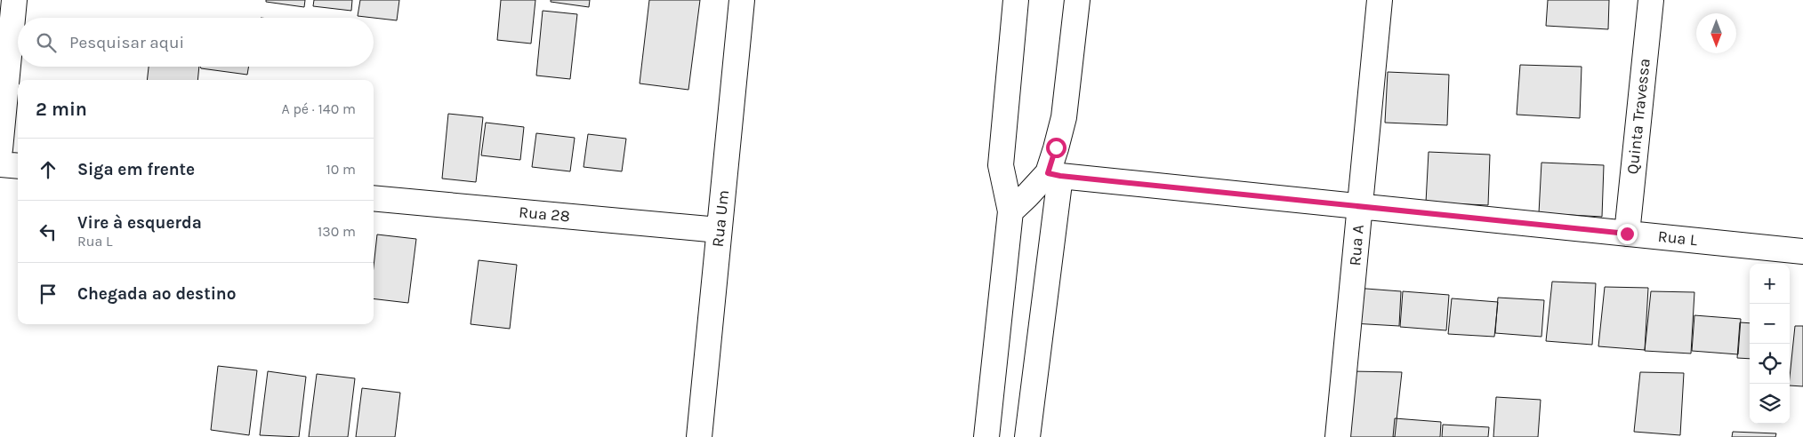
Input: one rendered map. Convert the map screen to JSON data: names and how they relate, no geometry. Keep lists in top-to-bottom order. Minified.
{"streets":{"street":["Quinta Travessa","Rua 28","Rua Um","Rua L","Rua A"]},"crossings":[["Quinta Travessa","Rua L"],["Rua 28","Rua Um"],["Rua L","Rua A"]],"north":"bottom","page":{"search":"Pesquisar aqui","heading":["2 min","A pé · 140 m"],"list":[["Siga em frente","10 m"],["Vire à esquerda","Rua L","130 m"],"Chegada ao destino"],"map_buttons":["+","−"]}}
